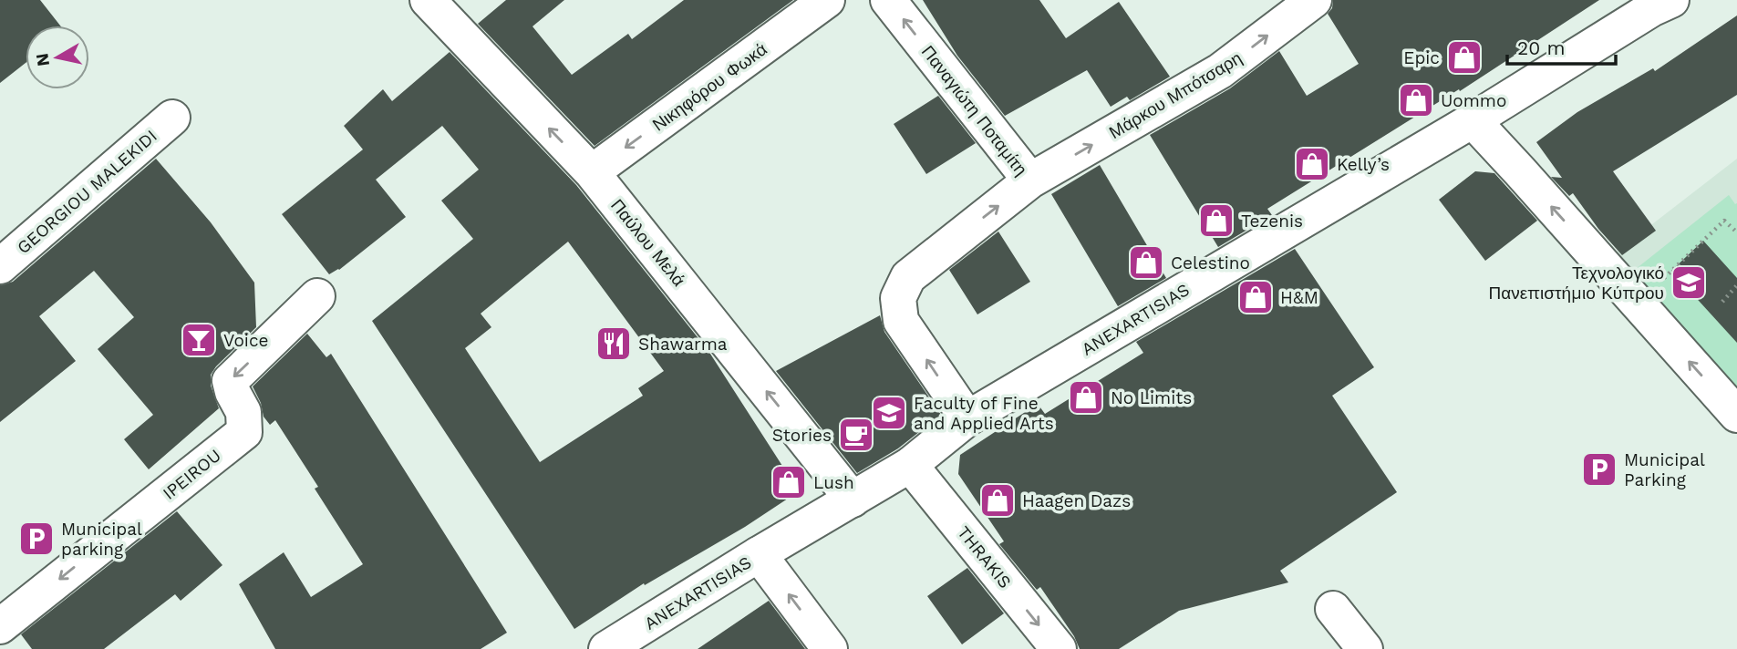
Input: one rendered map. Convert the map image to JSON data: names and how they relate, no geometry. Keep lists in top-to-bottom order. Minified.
{"streets":{"street":["Νικηφόρου Φωκά","Μάρκου Μπότσαρη","Παναγιώτη Ποταμίτη","GEORGIOU MALEKIDI","Παύλου Μελά","ANEXARTISIAS","IPEIROU","THRAKIS"]},"crossings":[["Νικηφόρου Φωκά","Παύλου Μελά"],["Μάρκου Μπότσαρη","Παναγιώτη Ποταμίτη"],["Παναγιώτη Ποταμίτη","ANEXARTISIAS"],["Παύλου Μελά","ANEXARTISIAS"],["ANEXARTISIAS","THRAKIS"]],"one_way":["Νικηφόρου Φωκά","Μάρκου Μπότσαρη","Παύλου Μελά","IPEIROU"],"places":{"shop":["Epic","Uommo","Kelly’s","Tezenis","Celestino","H&M","No Limits","Lush","Haagen Dazs"],"school or university":["Τεχνολογικό Πανεπιστήμιο Κύπρου","Faculty of Fine and Applied Arts"],"bar":["Voice"],"restaurant":["Shawarma"],"cafe":["Stories"],"parking":["Municipal Parking","Municipal parking"]},"scale_bar":"20 m","north":"left"}
